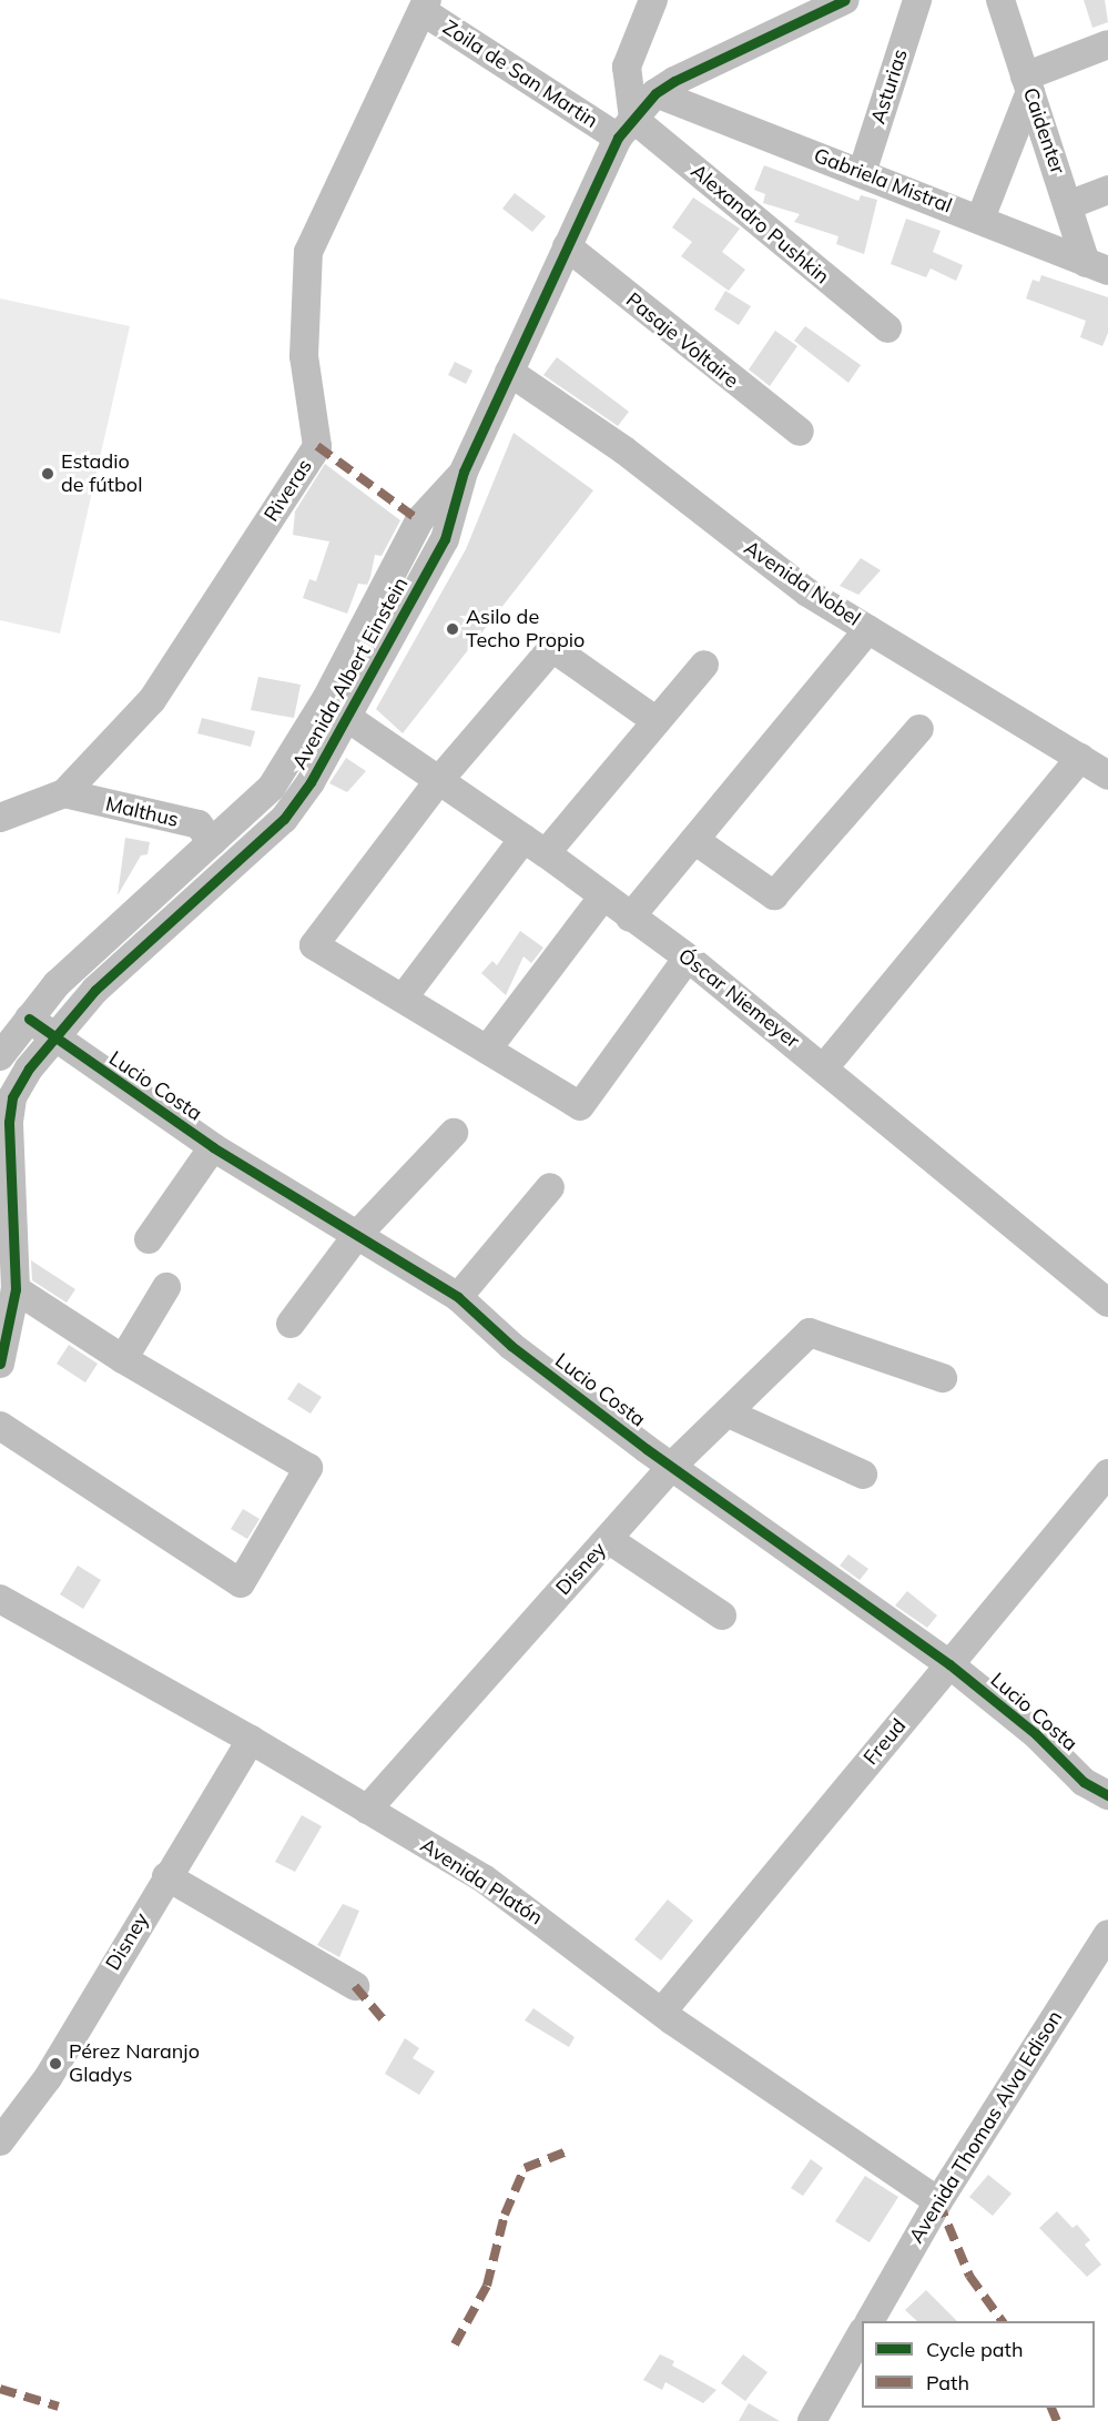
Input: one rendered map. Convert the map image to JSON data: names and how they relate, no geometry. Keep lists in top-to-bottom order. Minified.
{"streets":{"street":["Zoila de San Martin","Asturias","Caidenter","Gabriela Mistral","Alexandro Pushkin","Pasaje Voltaire","Riveras","Avenida Nobel","Avenida Albert Einstein","Malthus","Óscar Niemeyer","Lucio Costa","Disney","Freud","Avenida Platón","Avenida Thomas Alva Edison"]},"crossings":[["Zoila de San Martin","Alexandro Pushkin"],["Zoila de San Martin","Riveras"],["Zoila de San Martin","Avenida Albert Einstein"],["Asturias","Gabriela Mistral"],["Caidenter","Gabriela Mistral"],["Gabriela Mistral","Avenida Albert Einstein"],["Alexandro Pushkin","Avenida Albert Einstein"],["Pasaje Voltaire","Avenida Albert Einstein"],["Riveras","Malthus"],["Avenida Nobel","Avenida Albert Einstein"],["Avenida Albert Einstein","Malthus"],["Avenida Albert Einstein","Óscar Niemeyer"],["Avenida Albert Einstein","Lucio Costa"],["Lucio Costa","Disney"],["Lucio Costa","Freud"],["Disney","Avenida Platón"],["Freud","Avenida Platón"],["Avenida Platón","Avenida Thomas Alva Edison"]],"places":["Estadio de fútbol","Asilo de Techo Propio","Pérez Naranjo Gladys"],"legend":["Cycle path","Path"]}
